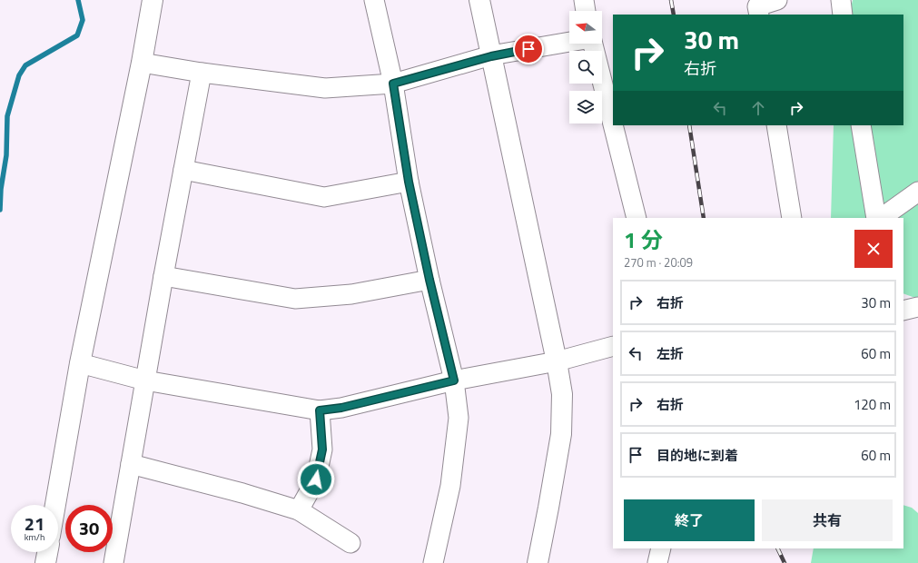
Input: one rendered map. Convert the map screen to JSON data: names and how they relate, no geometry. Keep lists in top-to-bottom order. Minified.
{"north":"left","page":{"turn":["30 m","右折"],"heading":["1 分","270 m · 20:09"],"list":[{"name":"右折","value":"30 m"},{"name":"左折","value":"60 m"},{"name":"右折","value":"120 m"},{"name":"目的地に到着","value":"60 m"}],"buttons":["終了","共有"],"speed":"21 km/h","limit":"30"}}
